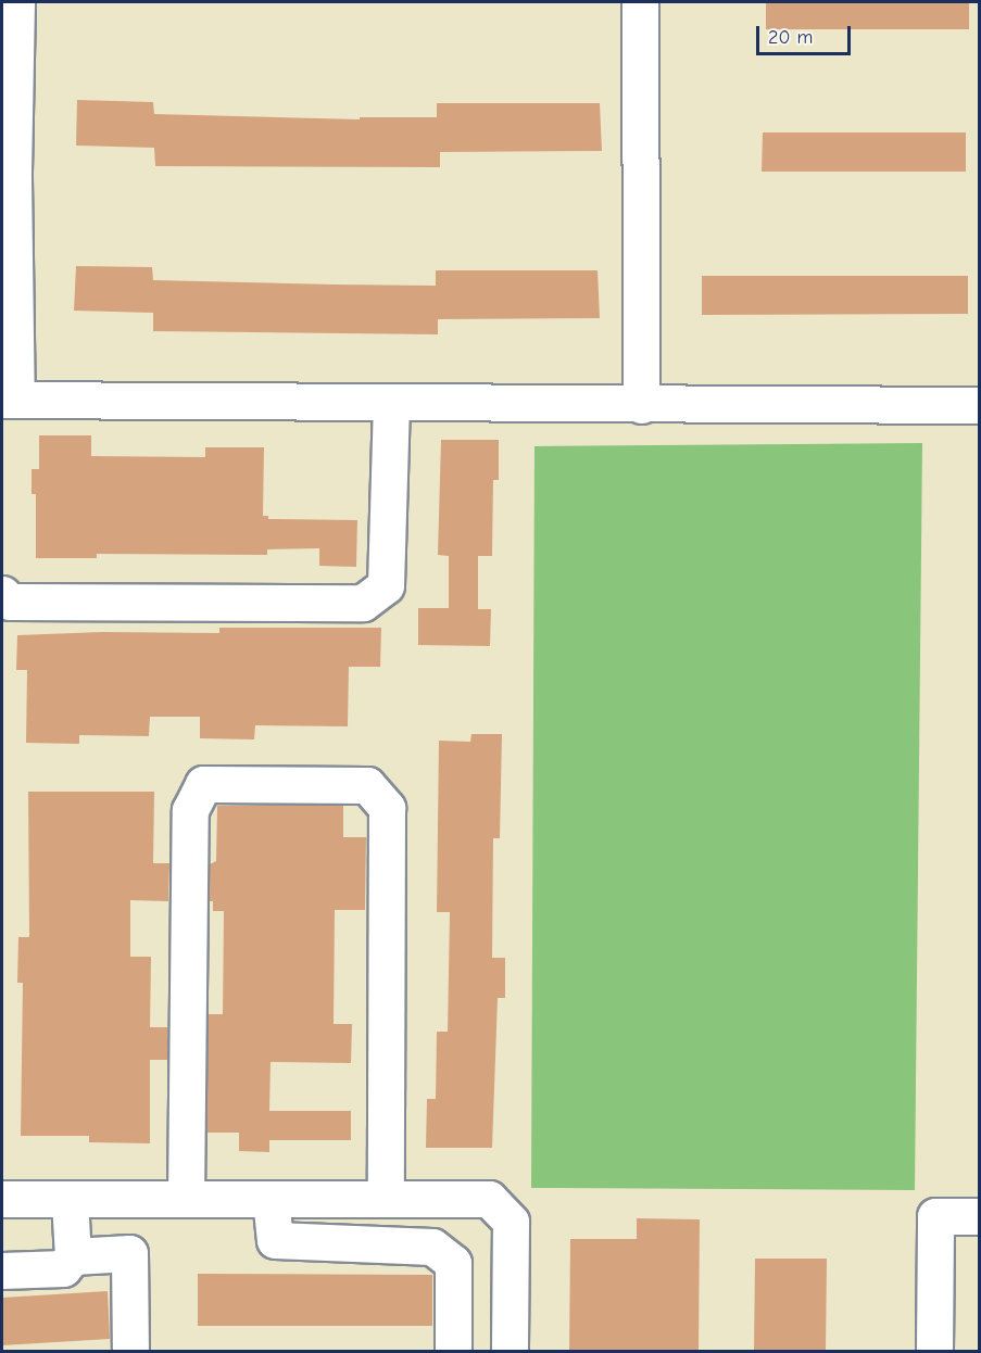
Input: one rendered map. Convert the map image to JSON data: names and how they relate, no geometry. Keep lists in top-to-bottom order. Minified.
{"scale_bar":"20 m"}
